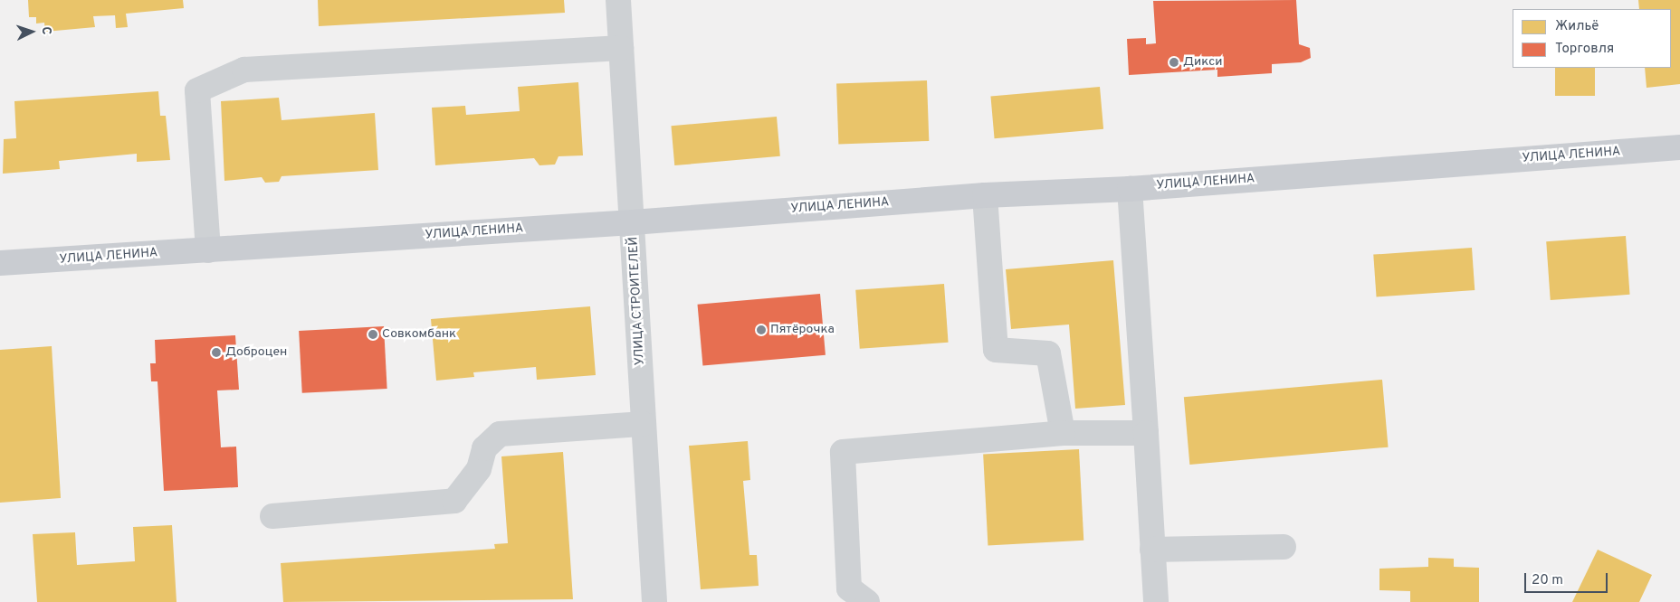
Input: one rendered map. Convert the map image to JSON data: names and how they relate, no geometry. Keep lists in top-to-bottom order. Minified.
{"streets":{"main road":["УЛИЦА ЛЕНИНА"],"street":["УЛИЦА СТРОИТЕЛЕЙ"]},"crossings":[["УЛИЦА ЛЕНИНА","УЛИЦА СТРОИТЕЛЕЙ"]],"places":["Дикси","Пятёрочка","Совкомбанк","Доброцен"],"legend":["Жильё","Торговля"],"scale_bar":"20 m","north":"right"}
